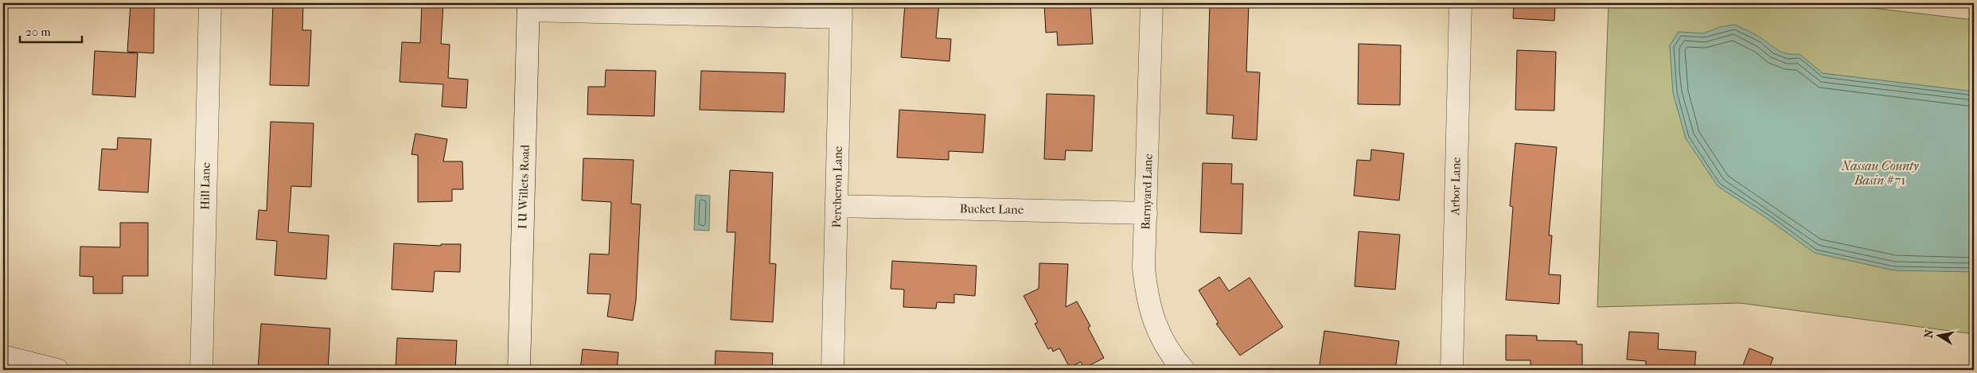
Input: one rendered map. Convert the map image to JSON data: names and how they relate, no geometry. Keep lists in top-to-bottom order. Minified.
{"streets":{"street":["Hill Lane","Arbor Lane","I U Willets Road","Percheron Lane","Barnyard Lane","Bucket Lane"]},"crossings":[["Percheron Lane","Bucket Lane"],["Barnyard Lane","Bucket Lane"]],"water":["Nassau County Basin #71"],"scale_bar":"20 m","north":"left"}
